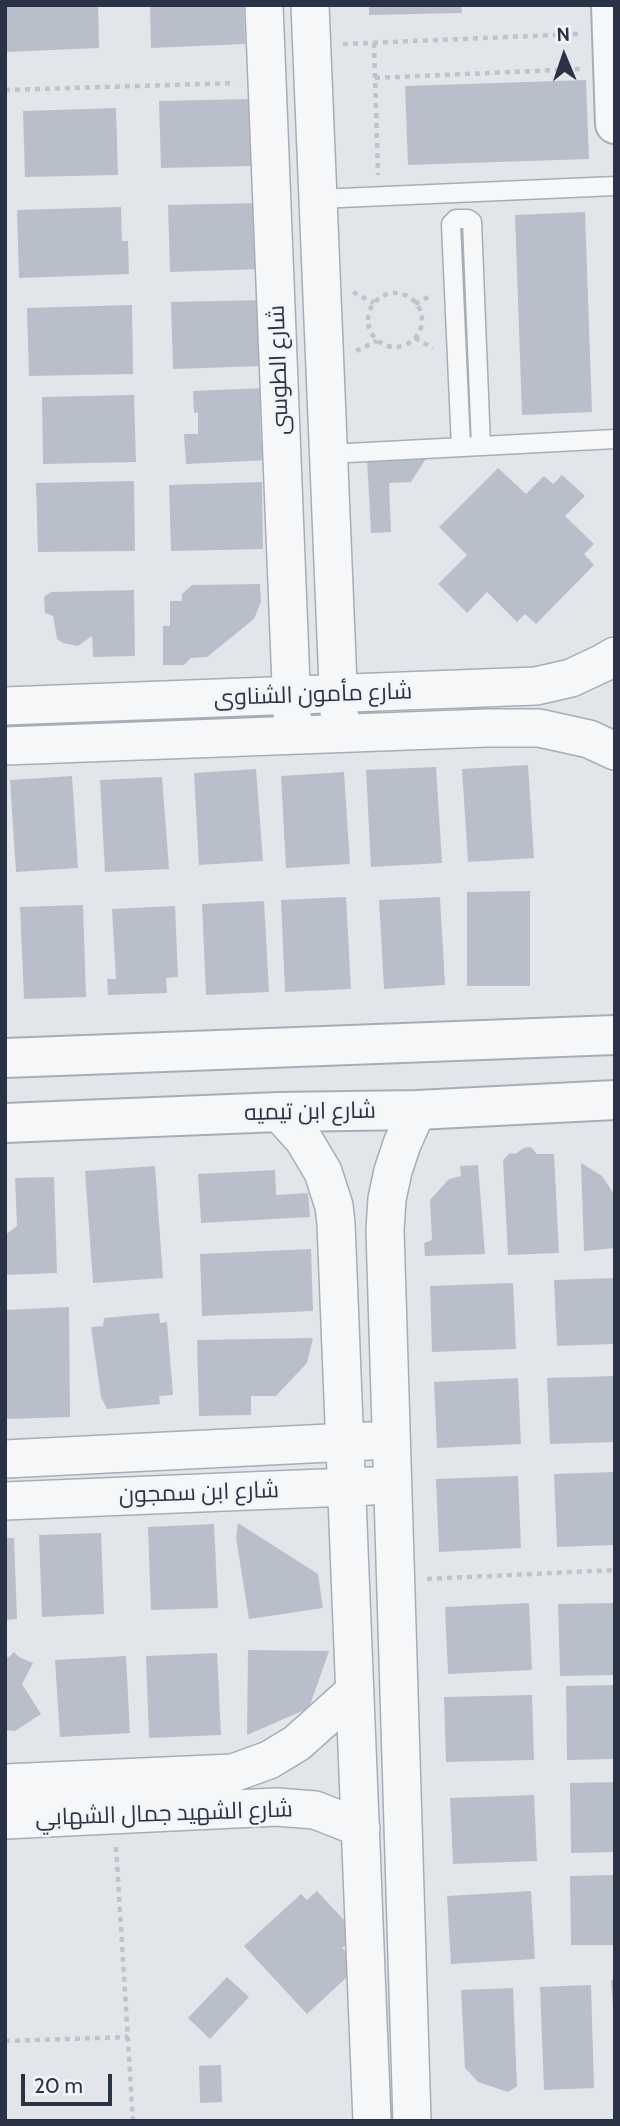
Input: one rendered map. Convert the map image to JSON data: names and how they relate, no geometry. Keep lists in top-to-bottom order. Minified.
{"streets":{"street":["شارع الطوسى","شارع مأمون الشناوى","شارع ابن تيميه","شارع ابن سمجون","شارع الشهيد جمال الشهابي"]},"crossings":[["شارع الطوسى","شارع مأمون الشناوى"]],"scale_bar":"20 m","north":"top"}
